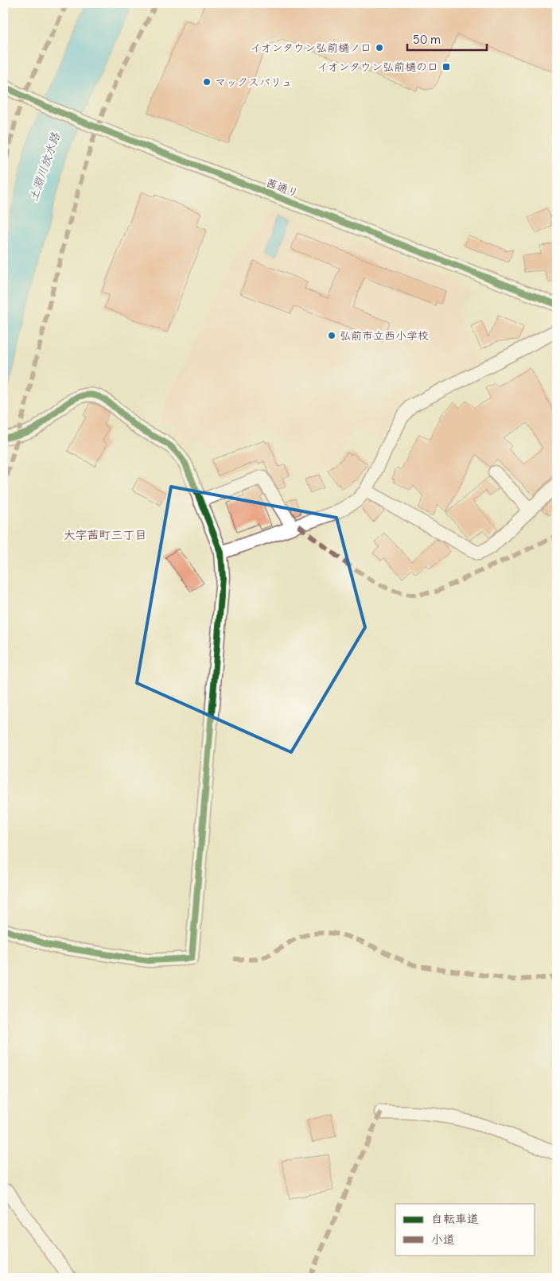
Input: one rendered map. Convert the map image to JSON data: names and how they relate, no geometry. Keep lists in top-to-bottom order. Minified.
{"streets":{"street":["茜通り"]},"districts":["大字茜町三丁目"],"water":["土淵川放水路"],"places":{"other":["イオンタウン弘前樋ノ口","マックスバリュ","弘前市立西小学校"],"transit":["イオンタウン弘前樋の口"]},"legend":["自転車道","小道"],"scale_bar":"50 m"}
